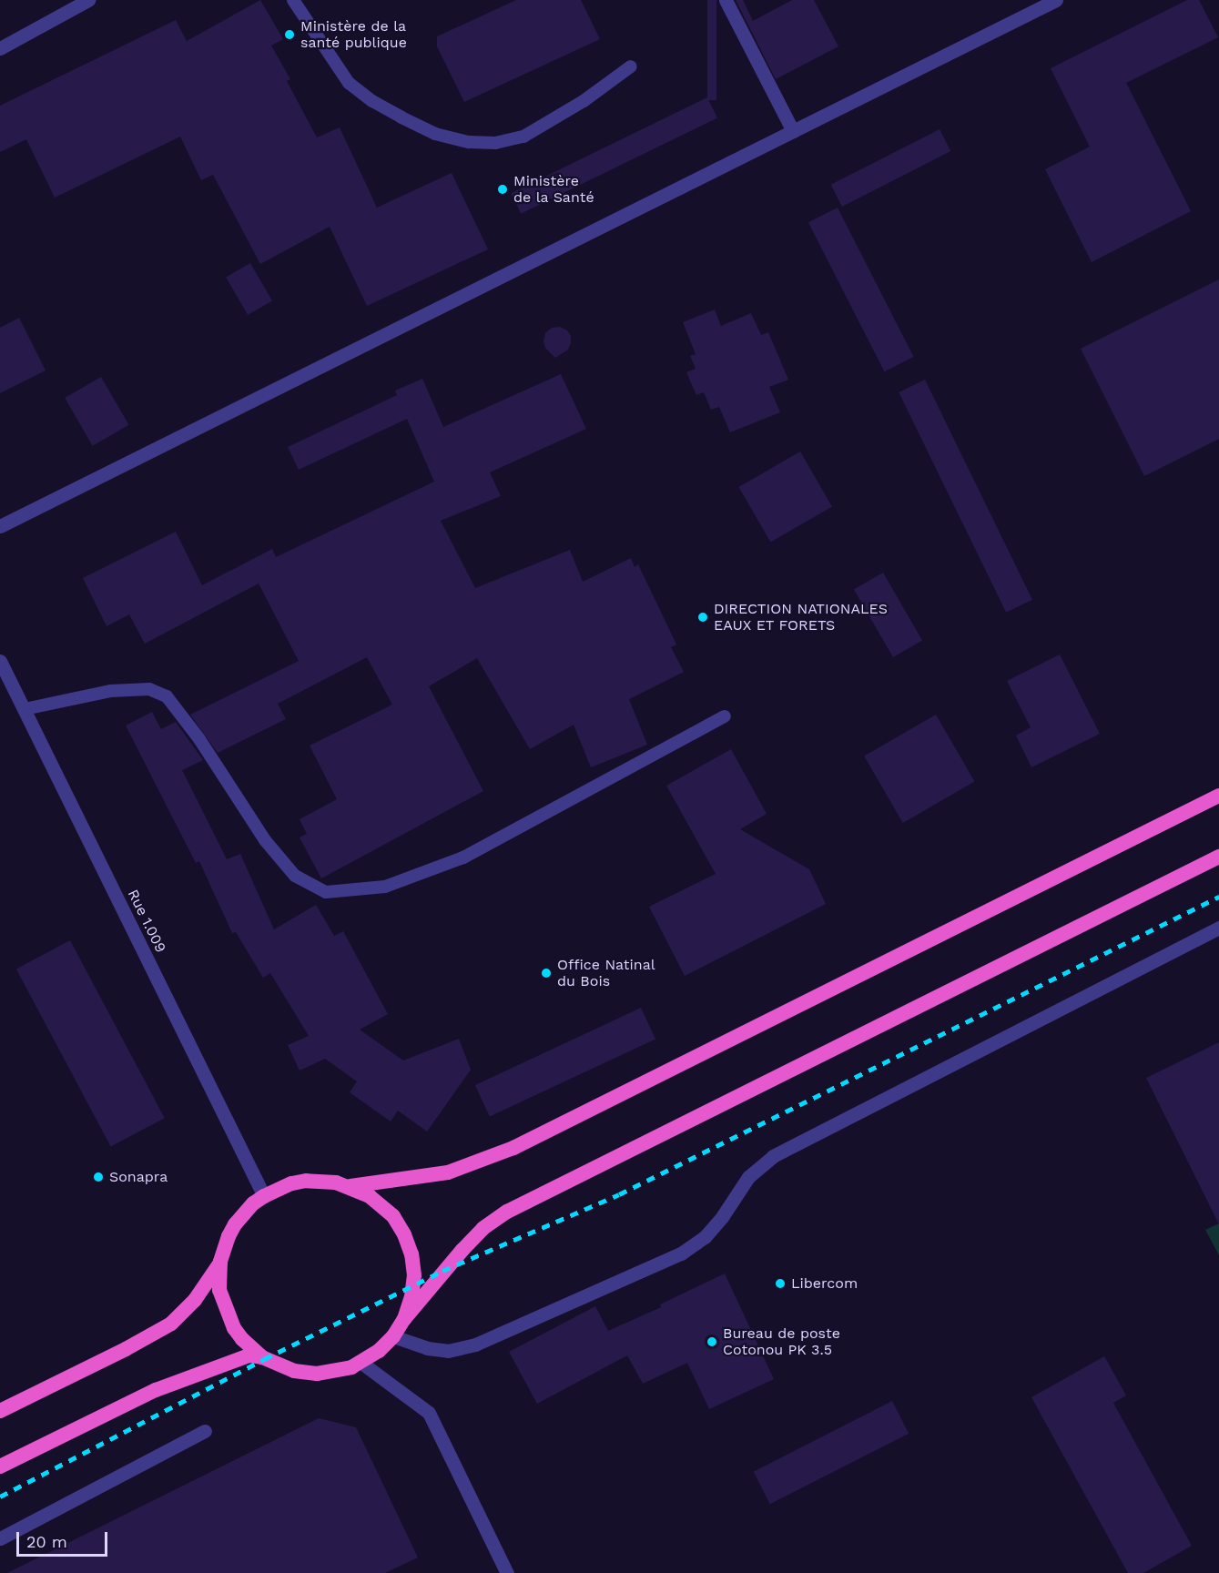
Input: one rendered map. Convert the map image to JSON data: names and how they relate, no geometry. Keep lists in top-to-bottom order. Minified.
{"streets":{"street":["Rue 1.009"]},"places":["Ministère de la santé publique","Ministère de la Santé","DIRECTION NATIONALES EAUX ET FORETS","Office Natinal du Bois","Sonapra","Libercom","Bureau de poste Cotonou PK 3.5"],"scale_bar":"20 m"}
